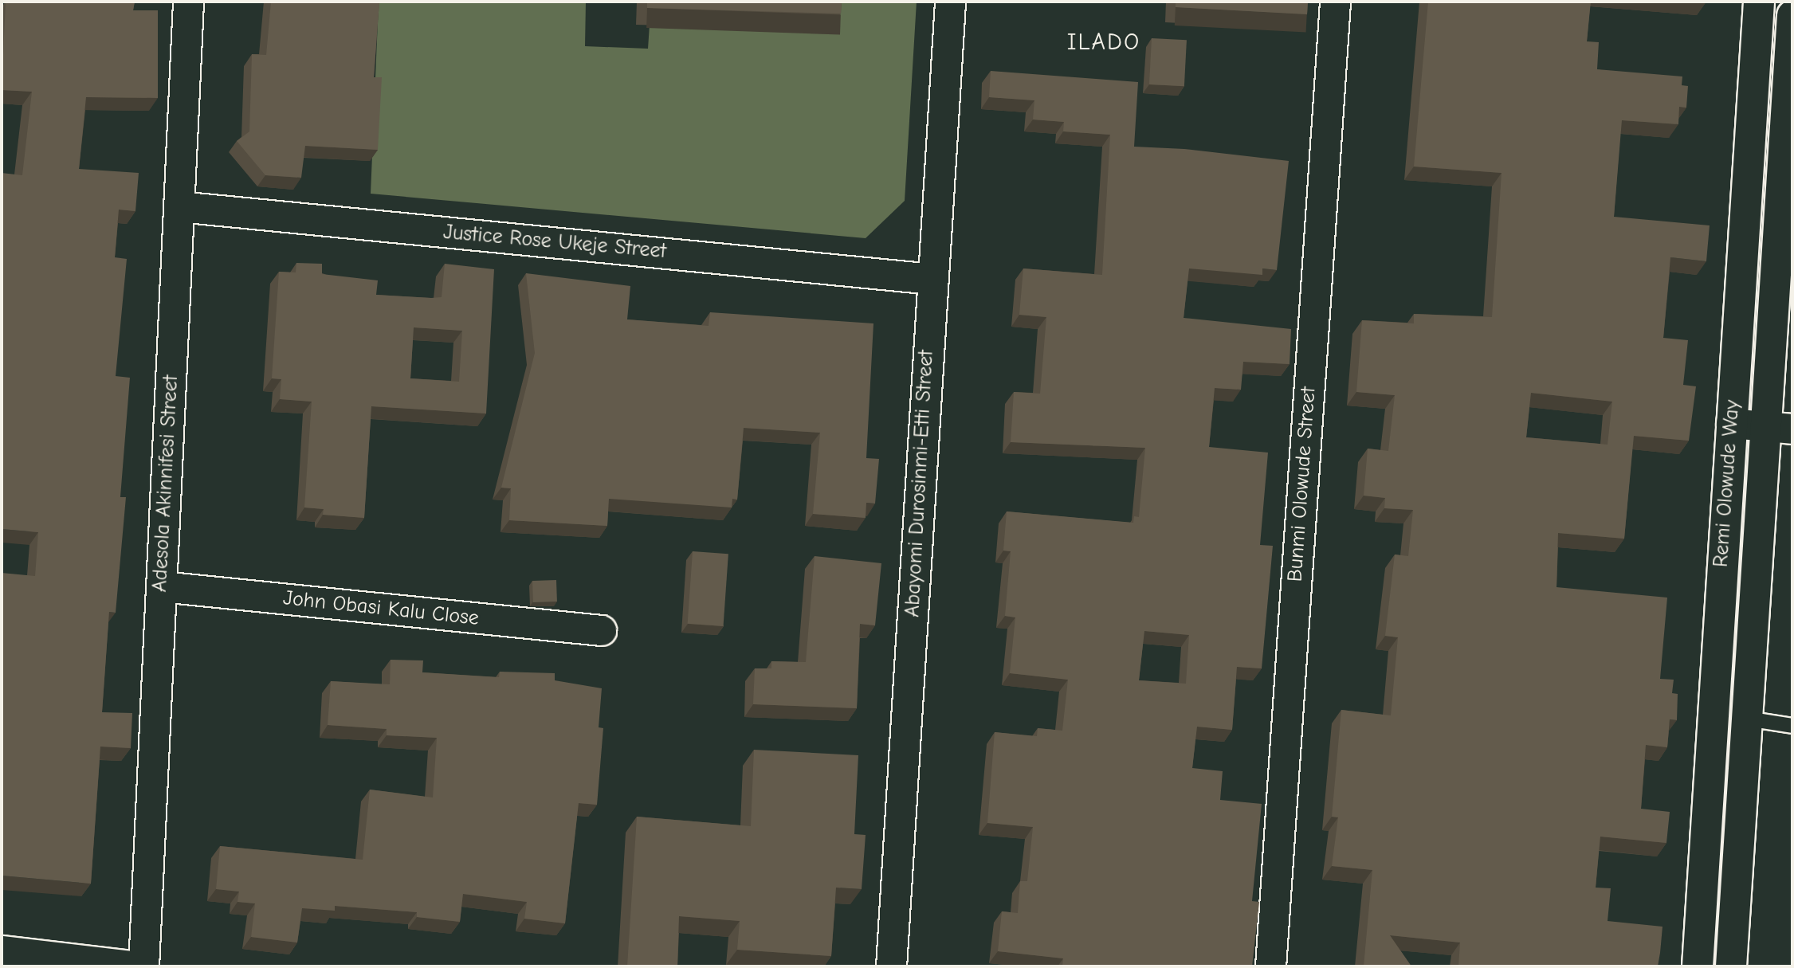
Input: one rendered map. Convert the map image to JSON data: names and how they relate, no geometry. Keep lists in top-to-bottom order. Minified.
{"streets":{"main road":["Remi Olowude Way"],"street":["Justice Rose Ukeje Street","Adesola Akinnifesi Street","Abayomi Durosinmi-Etti Street","Bunmi Olowude Street","John Obasi Kalu Close"]},"crossings":[["Justice Rose Ukeje Street","Adesola Akinnifesi Street"],["Justice Rose Ukeje Street","Abayomi Durosinmi-Etti Street"],["Adesola Akinnifesi Street","John Obasi Kalu Close"]],"districts":["ILADO"]}
